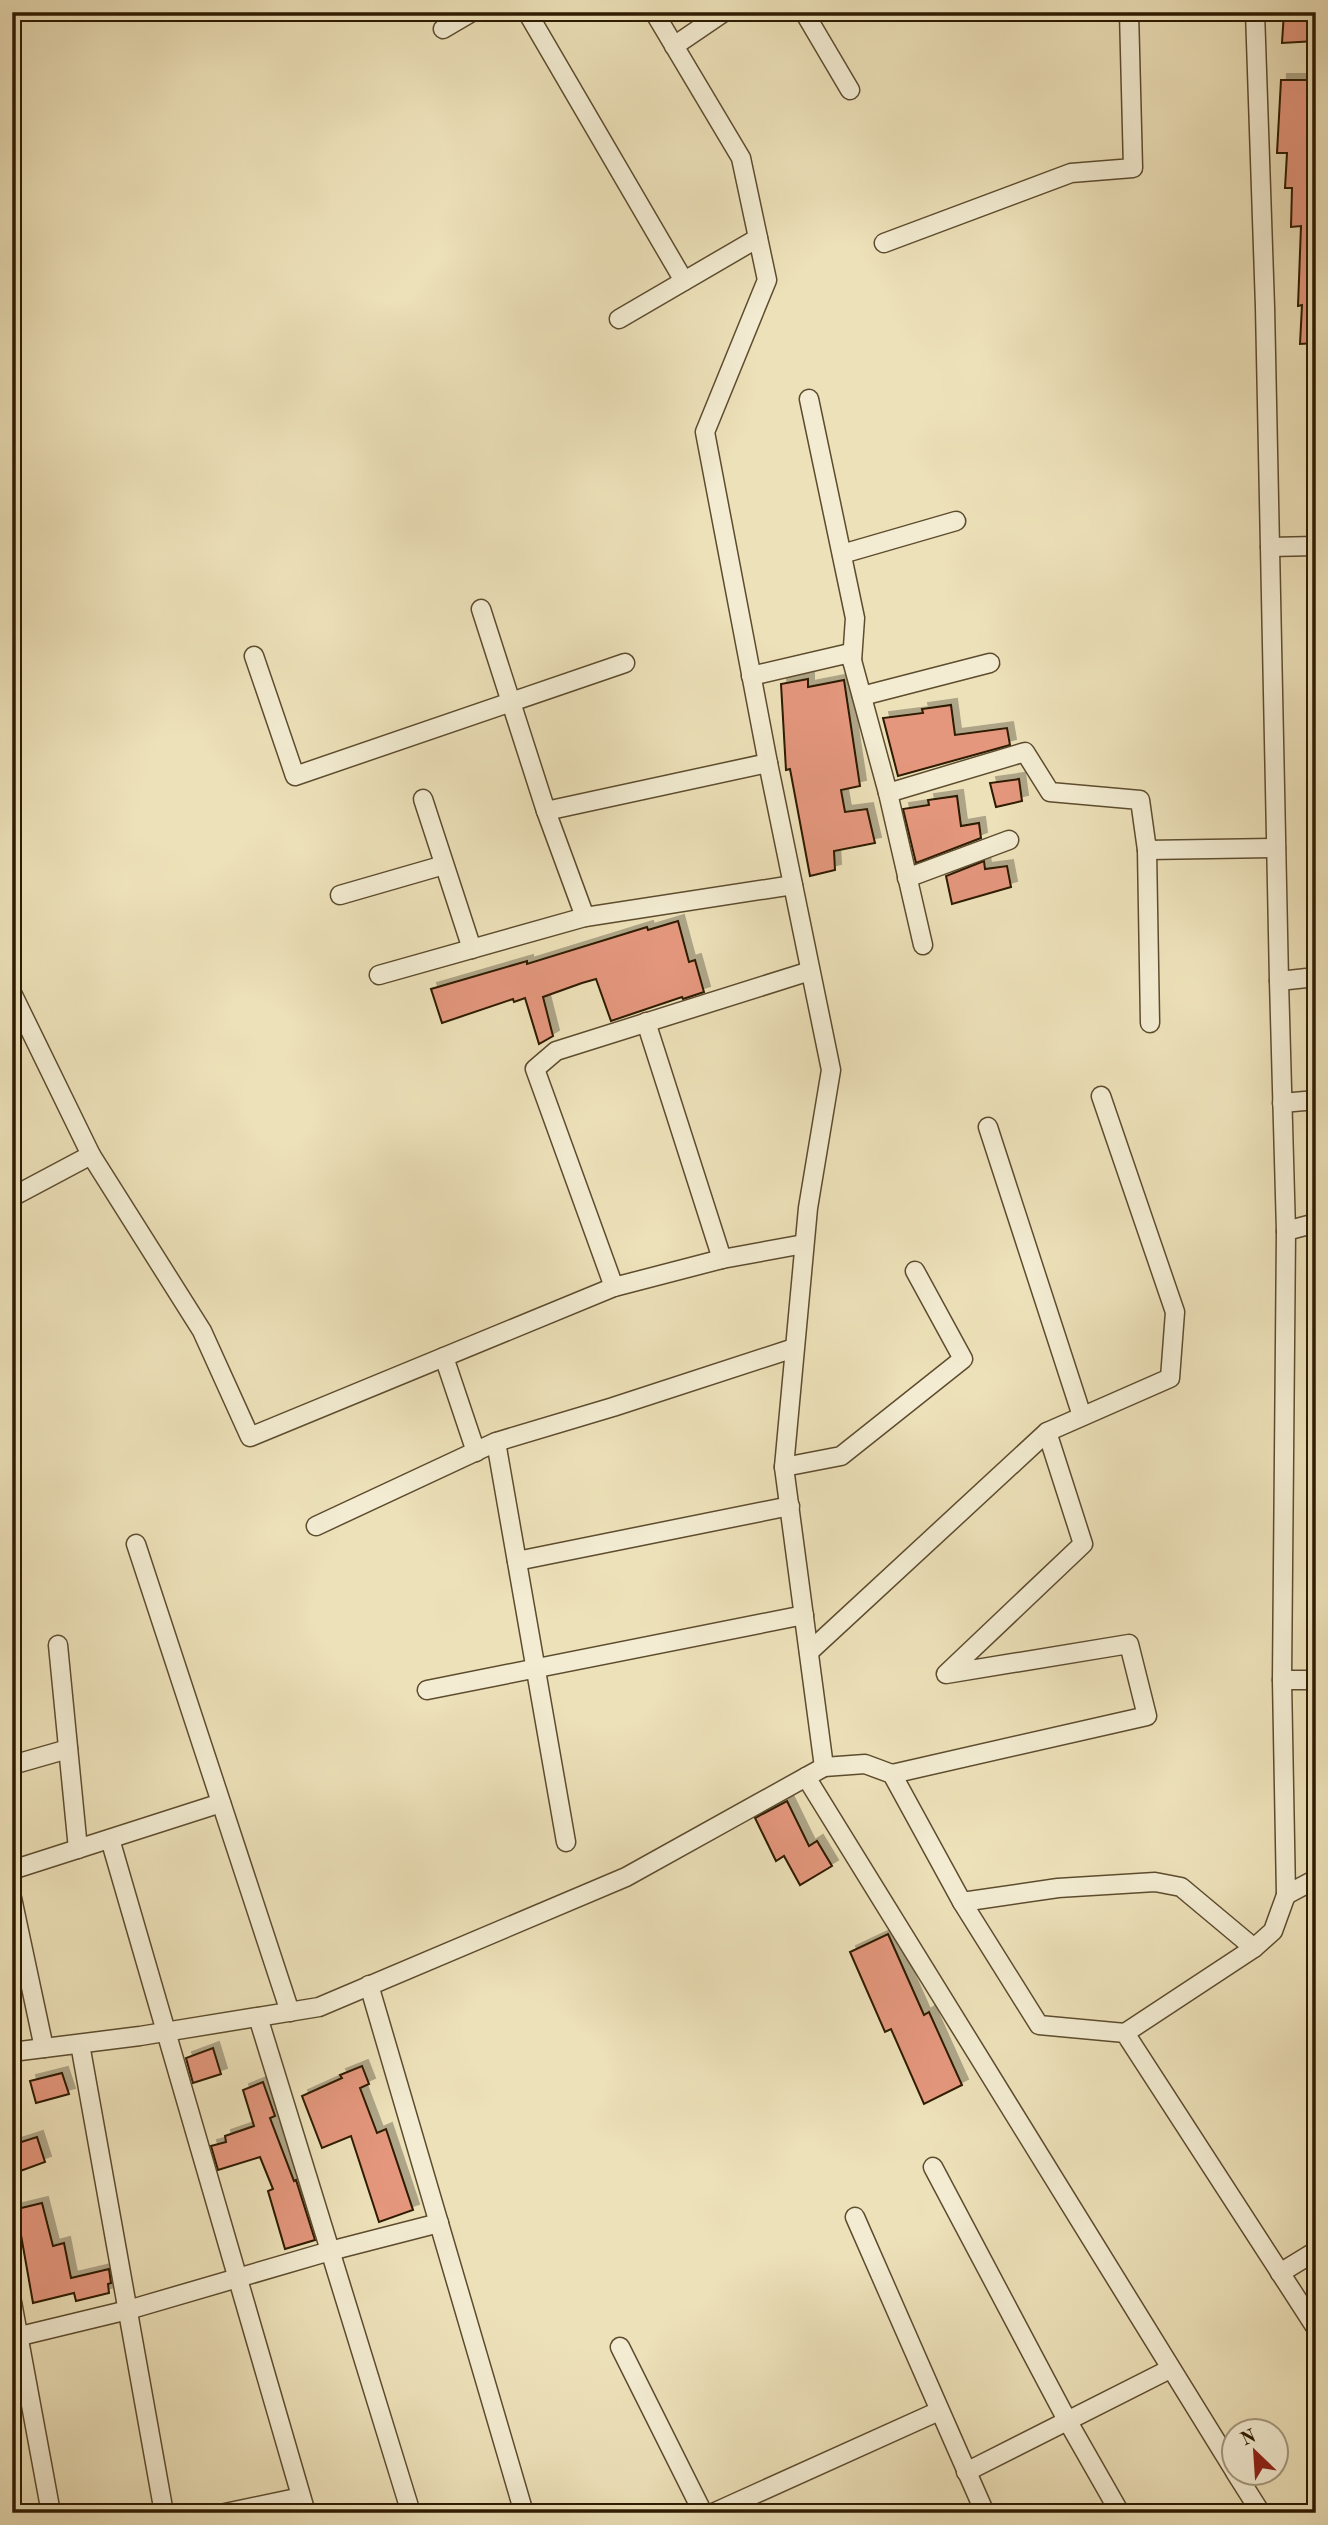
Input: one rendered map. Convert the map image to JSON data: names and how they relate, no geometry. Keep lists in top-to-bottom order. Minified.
{"north":"top left"}
